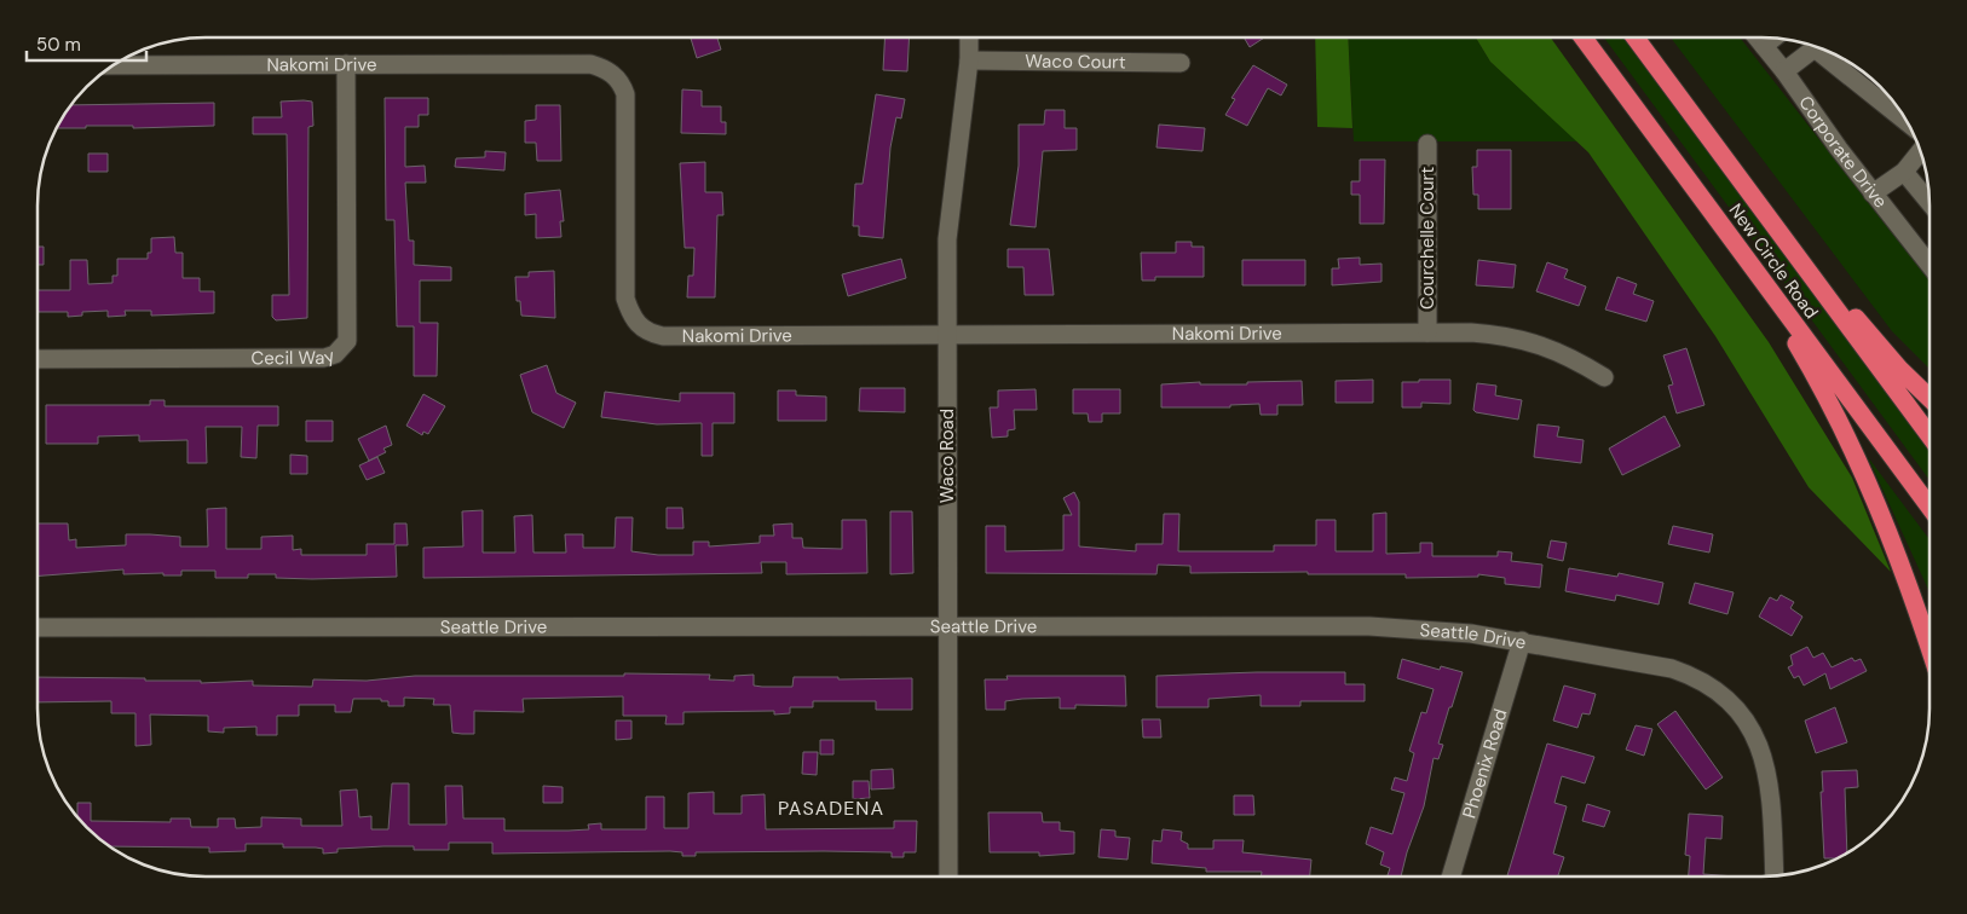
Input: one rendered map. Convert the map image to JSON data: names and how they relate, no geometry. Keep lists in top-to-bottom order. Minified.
{"streets":{"highway":["New Circle Road"],"street":["Waco Court","Nakomi Drive","Corporate Drive","Courchelle Court","Cecil Way","Waco Road","Seattle Drive","Phoenix Road"]},"crossings":[["Waco Court","Waco Road"],["Nakomi Drive","Courchelle Court"],["Nakomi Drive","Cecil Way"],["Nakomi Drive","Waco Road"],["Waco Road","Seattle Drive"],["Seattle Drive","Phoenix Road"]],"districts":["PASADENA"],"scale_bar":"50 m"}
